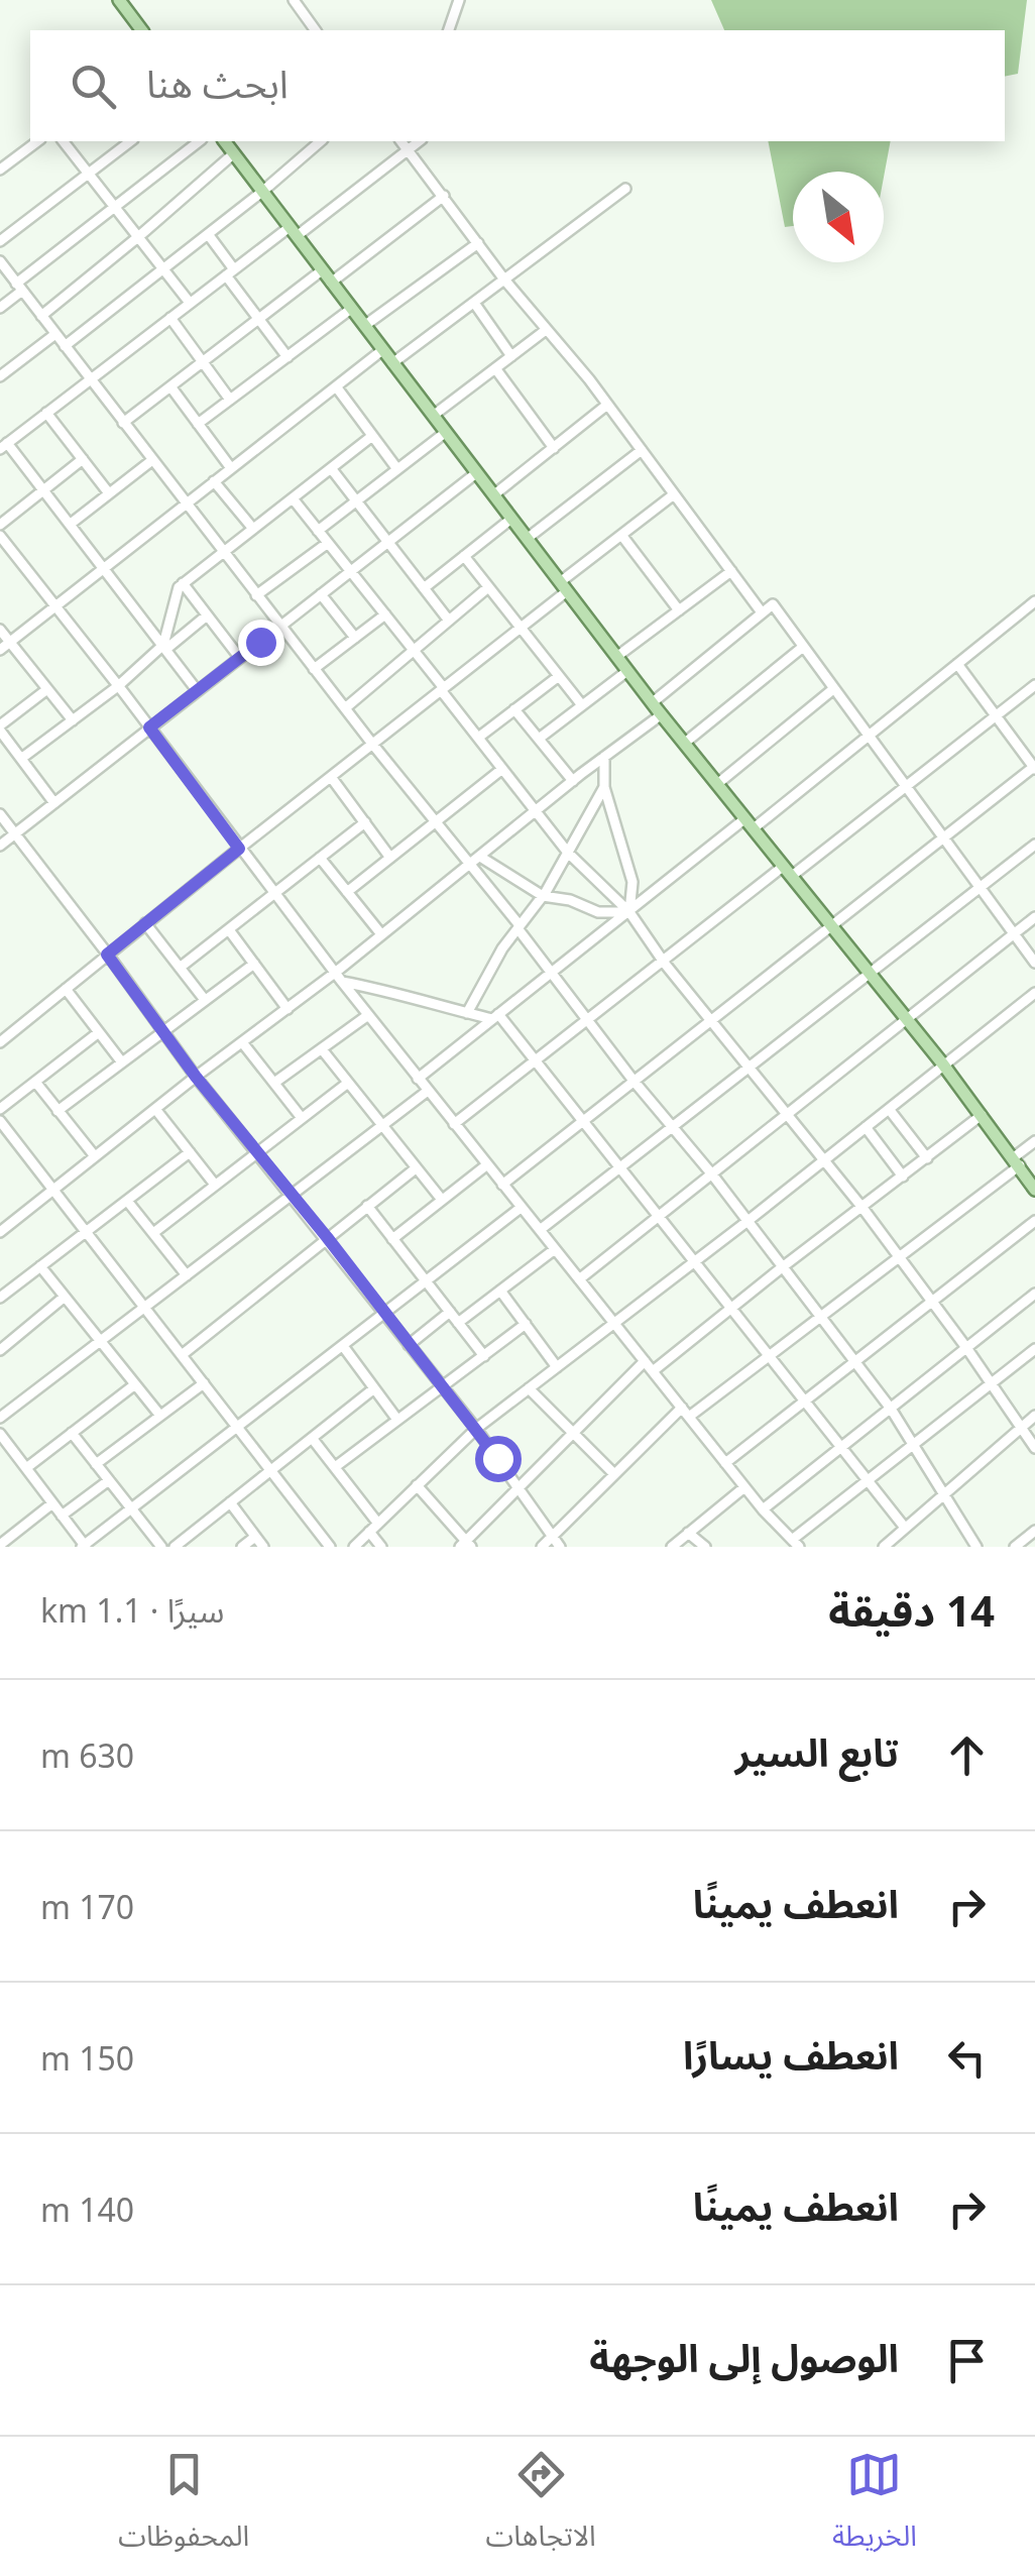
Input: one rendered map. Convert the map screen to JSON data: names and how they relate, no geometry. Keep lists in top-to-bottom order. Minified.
{"north":"bottom right","page":{"search":"ابحث هنا","heading":["14 دقيقة","سيرًا · 1.1 km"],"list":[["تابع السير","630 m"],["انعطف يمينًا","170 m"],["انعطف يسارًا","150 m"],["انعطف يمينًا","140 m"],"الوصول إلى الوجهة"],"nav":["الخريطة","الاتجاهات","المحفوظات"]}}
